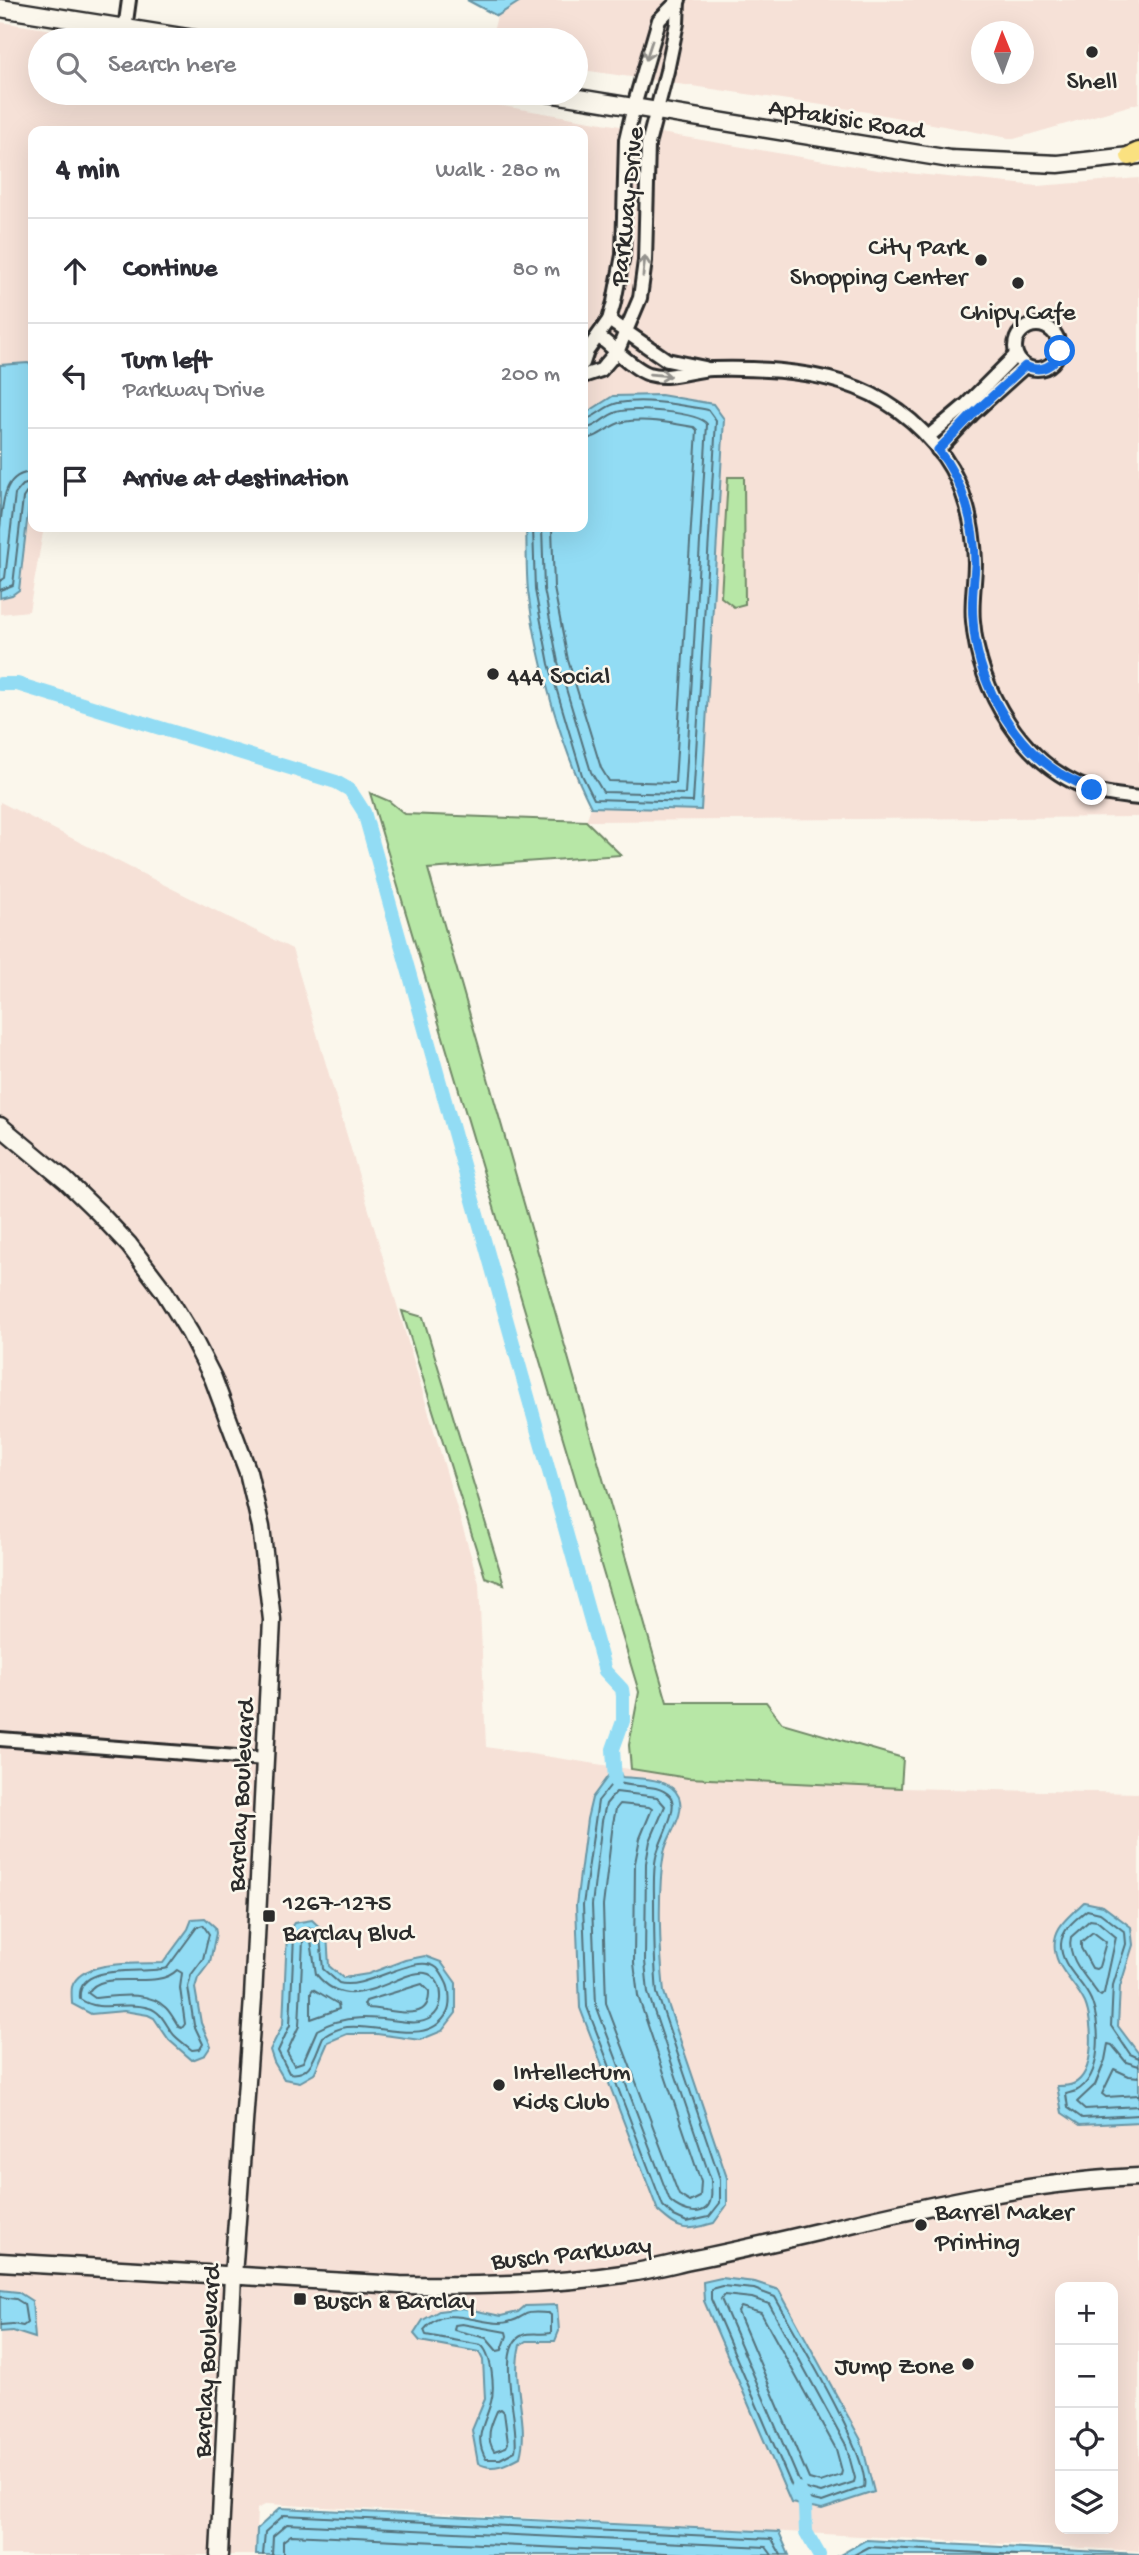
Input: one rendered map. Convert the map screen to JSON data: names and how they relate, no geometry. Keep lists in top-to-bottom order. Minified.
{"streets":{"street":["Aptakisic Road","Parkway Drive","Barclay Boulevard","Busch Parkway"]},"crossings":[["Aptakisic Road","Parkway Drive"],["Barclay Boulevard","Busch Parkway"]],"places":{"other":["Shell","City Park Shopping Center","Chipy Cafe","444 Social","Intellectum Kids Club","Barrel Maker Printing","Jump Zone"],"transit":["1267-1275 Barclay Blvd","Busch & Barclay"]},"north":"top","page":{"search":"Search here","heading":["4 min","Walk · 280 m"],"list":[["Continue","80 m"],["Turn left","Parkway Drive","200 m"],"Arrive at destination"],"map_buttons":["+","−"]}}
